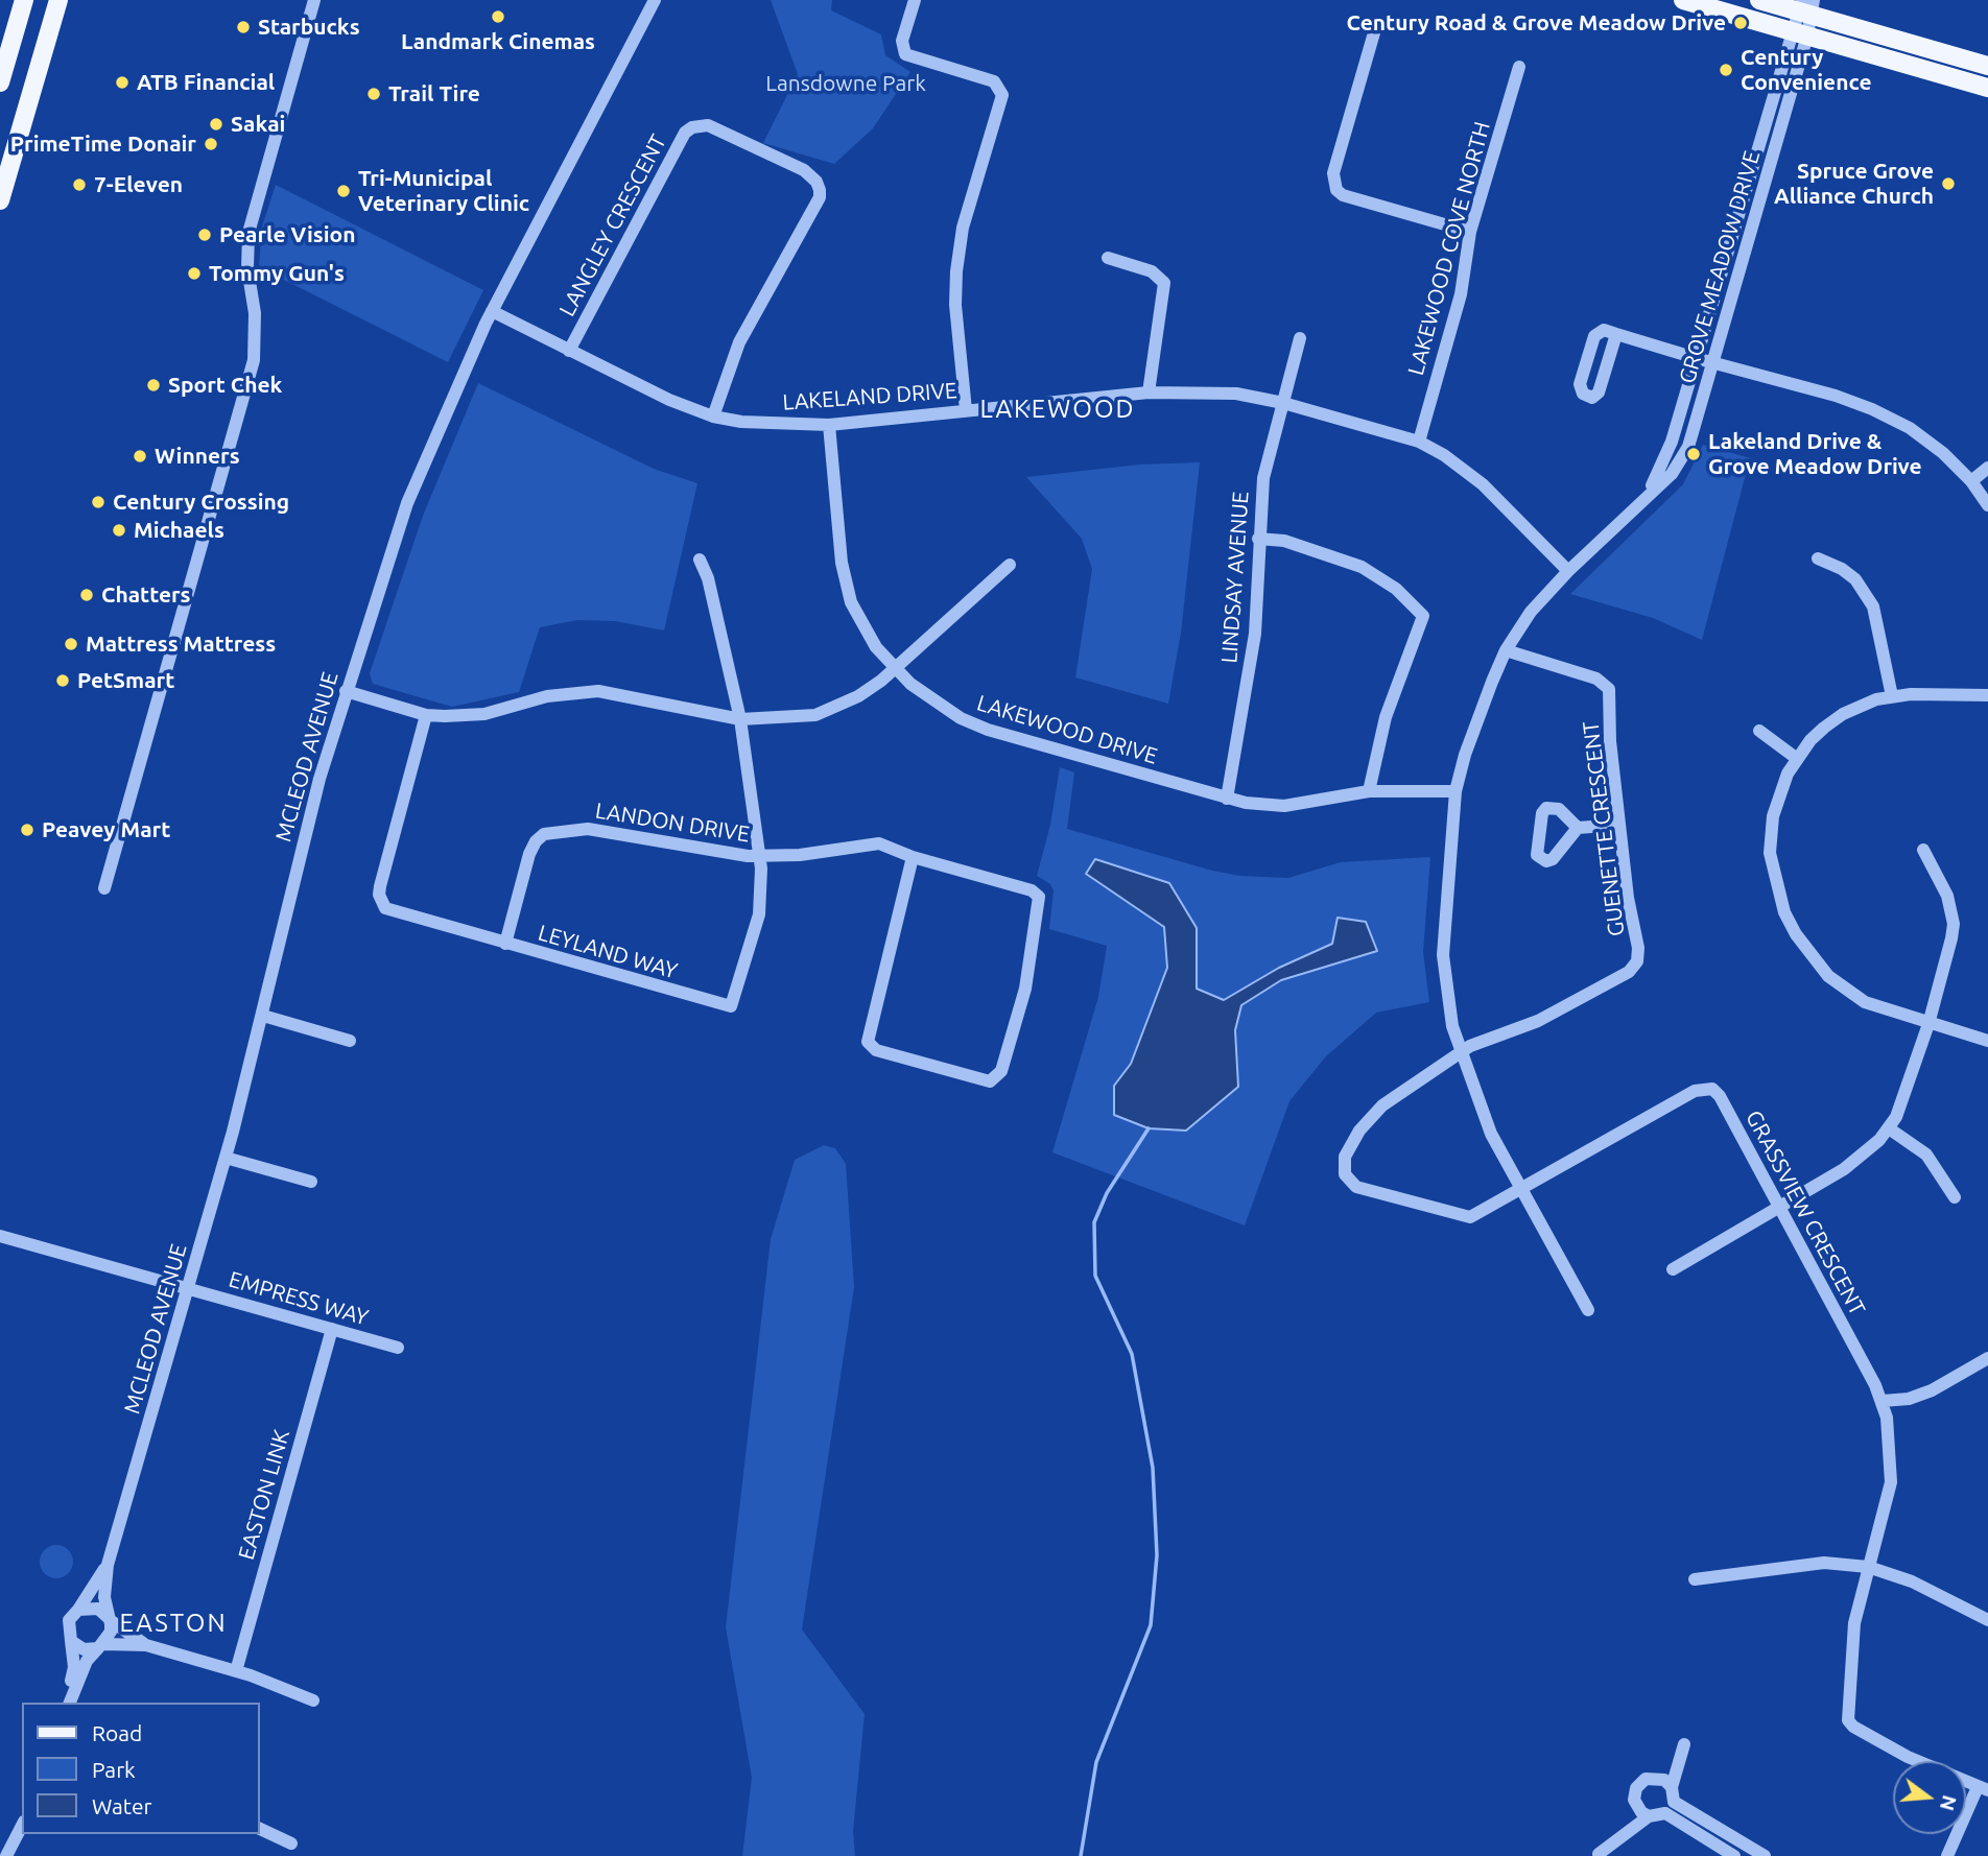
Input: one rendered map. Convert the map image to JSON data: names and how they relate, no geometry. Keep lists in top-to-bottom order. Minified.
{"streets":{"street":["LANGLEY CRESCENT","LAKEWOOD COVE NORTH","GROVE MEADOW DRIVE","LAKELAND DRIVE","LINDSAY AVENUE","LAKEWOOD DRIVE","MCLEOD AVENUE","LANDON DRIVE","GUENETTE CRESCENT","LEYLAND WAY","GRASSVIEW CRESCENT","EMPRESS WAY","EASTON LINK"]},"crossings":[["LANGLEY CRESCENT","LAKELAND DRIVE"],["LAKEWOOD COVE NORTH","LAKELAND DRIVE"],["GROVE MEADOW DRIVE","LAKELAND DRIVE"],["GROVE MEADOW DRIVE","LAKEWOOD DRIVE"],["GROVE MEADOW DRIVE","GUENETTE CRESCENT"],["GROVE MEADOW DRIVE","GRASSVIEW CRESCENT"],["LAKELAND DRIVE","LINDSAY AVENUE"],["LAKELAND DRIVE","LAKEWOOD DRIVE"],["LAKELAND DRIVE","MCLEOD AVENUE"],["LINDSAY AVENUE","LAKEWOOD DRIVE"],["MCLEOD AVENUE","EMPRESS WAY"],["LANDON DRIVE","LEYLAND WAY"],["GUENETTE CRESCENT","GRASSVIEW CRESCENT"],["EMPRESS WAY","EASTON LINK"]],"districts":["LAKEWOOD","EASTON"],"parks":["Lansdowne Park"],"places":["Landmark Cinemas","Century Road & Grove Meadow Drive","Starbucks","Century Convenience","ATB Financial","Trail Tire","Sakai","PrimeTime Donair","Spruce Grove Alliance Church","7-Eleven","Tri-Municipal Veterinary Clinic","Pearle Vision","Tommy Gun's","Sport Chek","Lakeland Drive & Grove Meadow Drive","Winners","Century Crossing","Michaels","Chatters","Mattress Mattress","PetSmart","Peavey Mart"],"legend":["Road","Park","Water"],"north":"right"}
